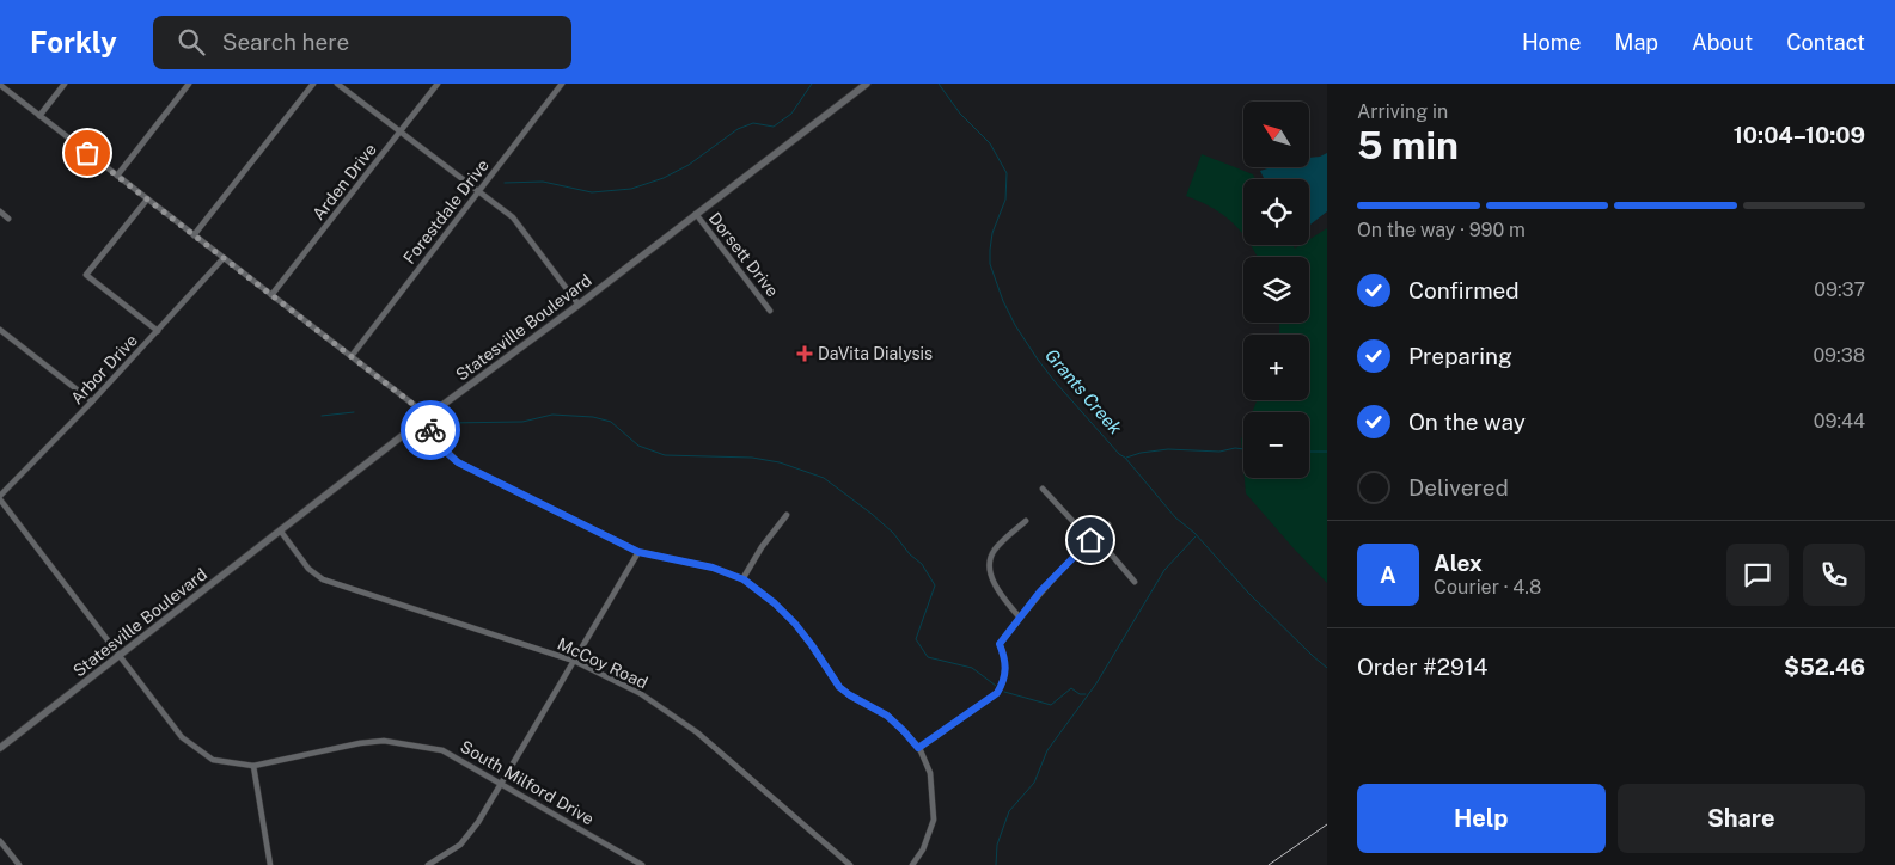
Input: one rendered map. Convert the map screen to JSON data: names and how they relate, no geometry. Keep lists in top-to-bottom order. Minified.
{"streets":{"main road":["Statesville Boulevard"],"street":["Arden Drive","Forestdale Drive","Dorsett Drive","Arbor Drive","McCoy Road","South Milford Drive"]},"crossings":[["Dorsett Drive","Statesville Boulevard"],["Statesville Boulevard","McCoy Road"],["Statesville Boulevard","South Milford Drive"],["Arbor Drive","South Milford Drive"]],"water":["Grants Creek"],"places":{"health":["DaVita Dialysis"]},"north":"top left","page":{"header":"Forkly","search":"Search here","nav":["Home","Map","About","Contact"],"heading":["5 min","Arriving in","10:04–10:09"],"panel":["Alex","Courier · 4.8","Order #2914","$52.46"],"map_buttons":["+","−"],"bar":"On the way · 990 m","list":[["Confirmed","09:37"],["Preparing","09:38"],["On the way","09:44"],"Delivered"],"round":"A","buttons":["Help","Share"]}}
